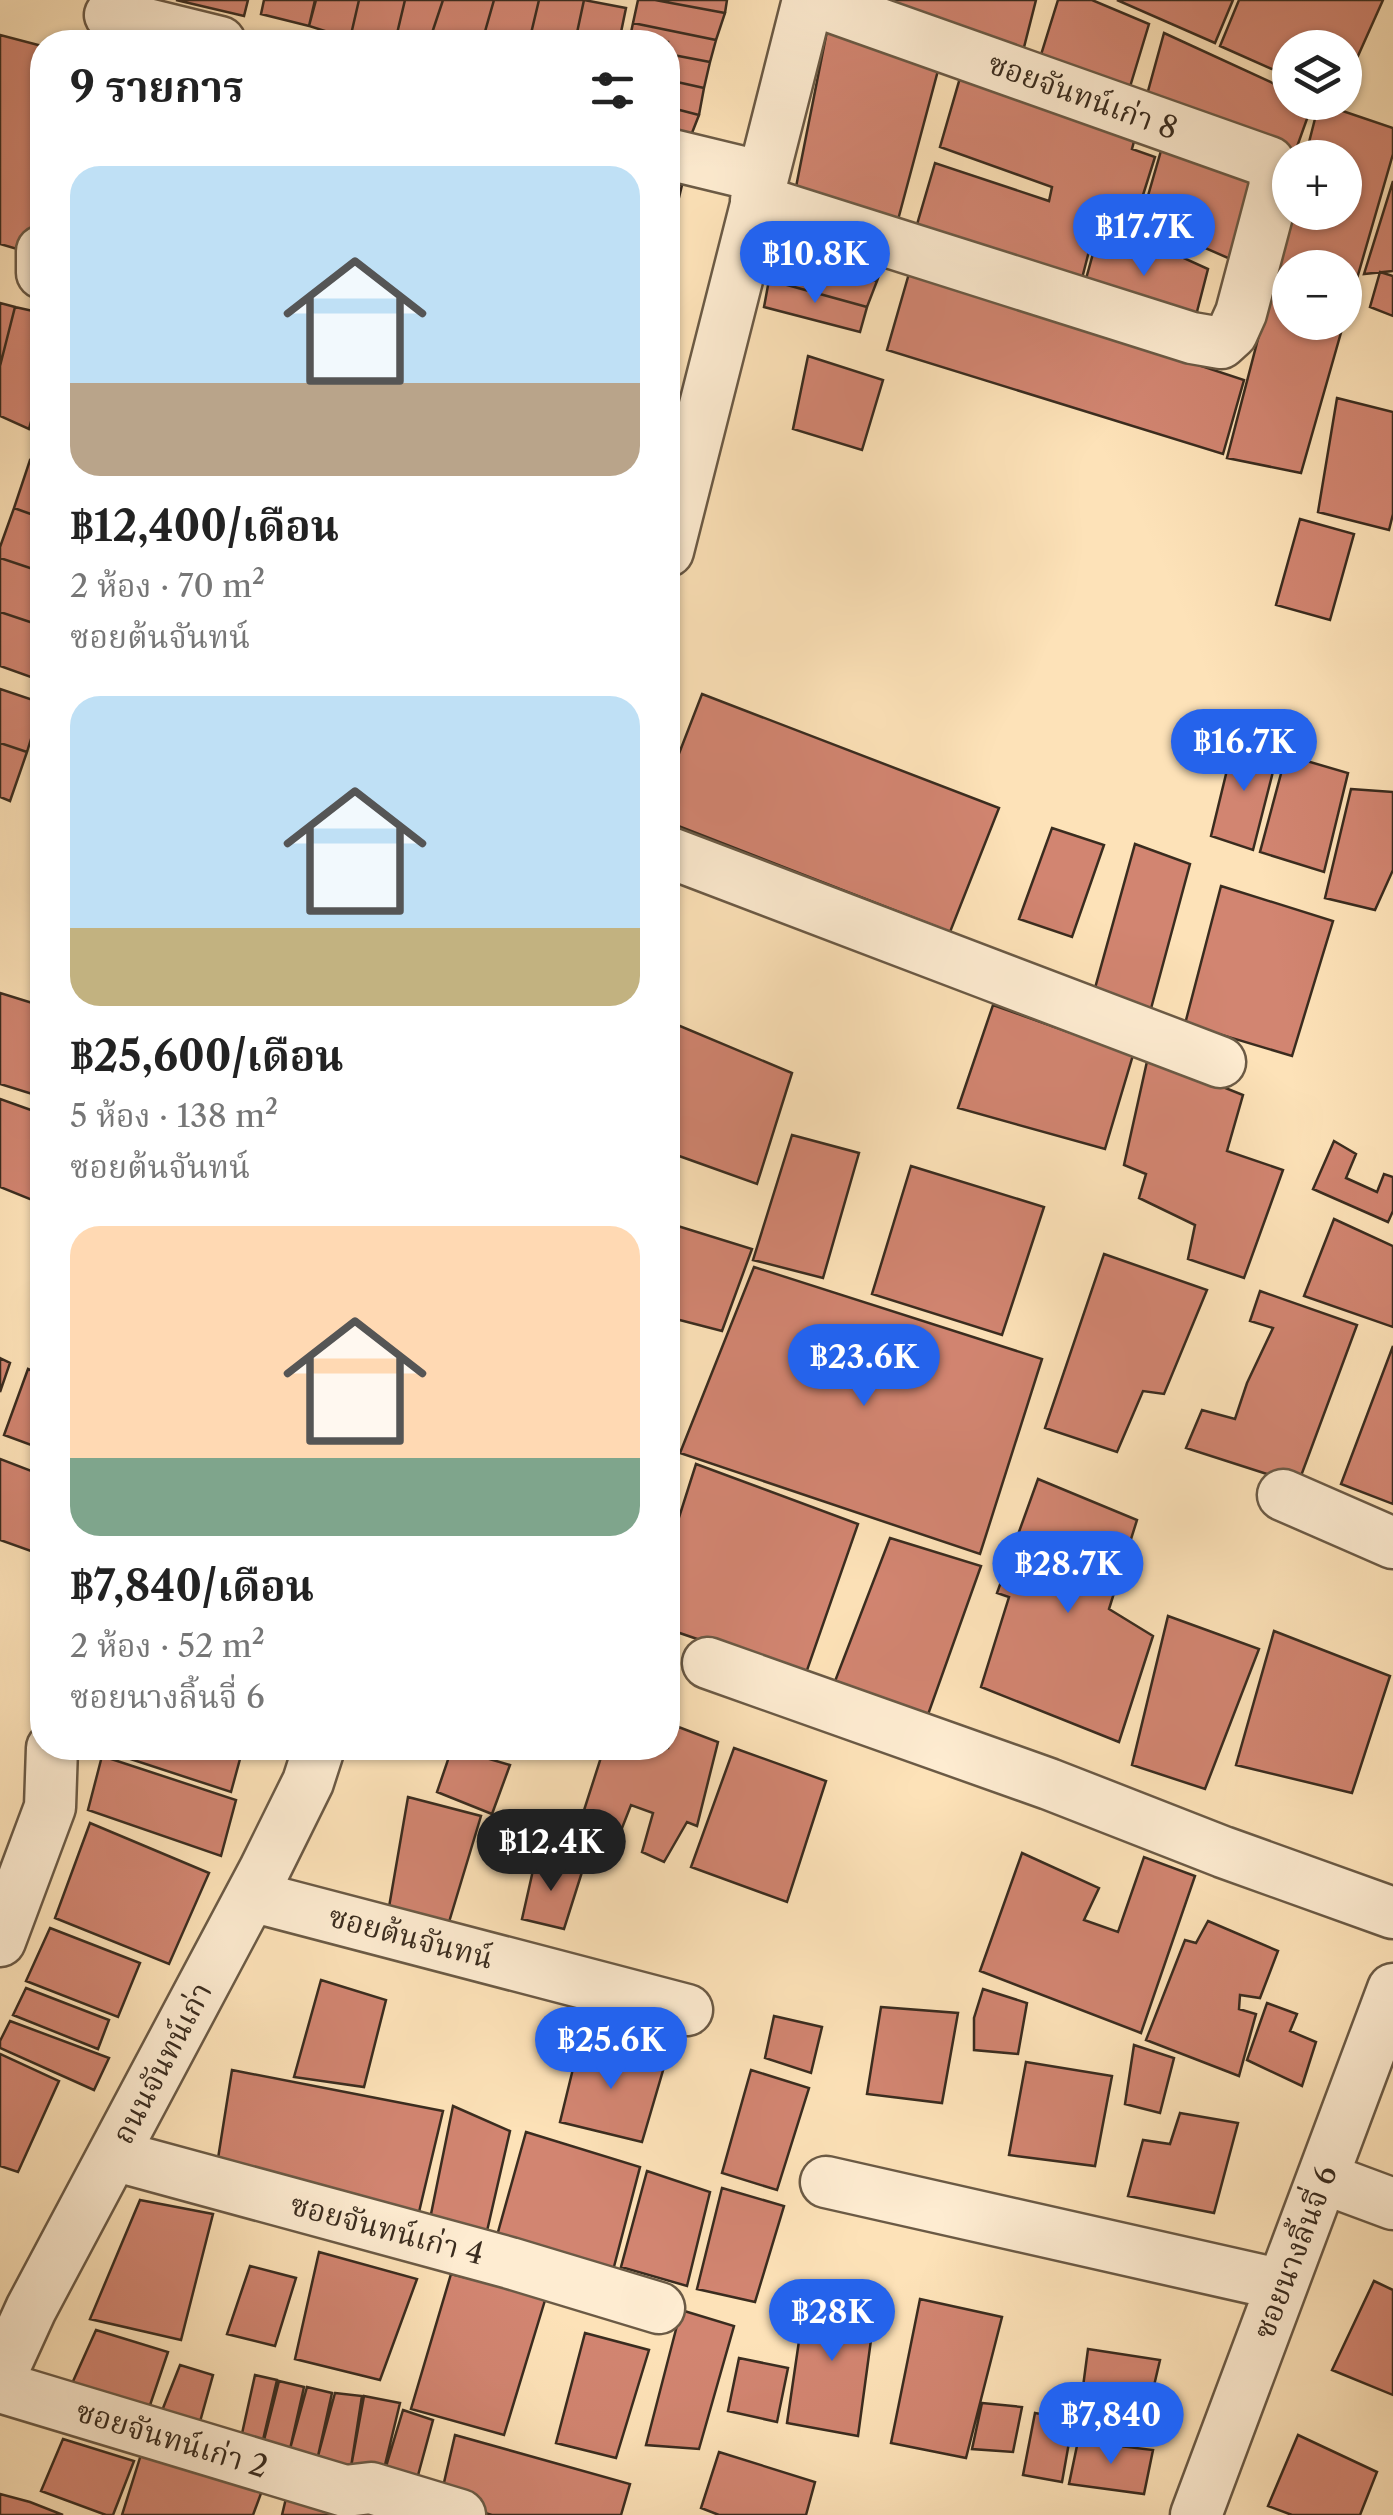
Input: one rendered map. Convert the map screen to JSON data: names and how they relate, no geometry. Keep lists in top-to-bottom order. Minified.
{"streets":{"street":["ซอยจันทน์เก่า 8","ซอยต้นจันทน์","ถนนจันทน์เก่า","ซอยจันทน์เก่า 4","ซอยนางลิ้นจี่ 6","ซอยจันทน์เก่า 2"]},"crossings":[["ซอยต้นจันทน์","ถนนจันทน์เก่า"],["ถนนจันทน์เก่า","ซอยจันทน์เก่า 4"]],"page":{"map_buttons":["+","−"],"heading":"9 รายการ","list":[{"name":"฿12,400/เดือน","note":"2 ห้อง · 70 m² · ซอยต้นจันทน์"},{"name":"฿25,600/เดือน","note":"5 ห้อง · 138 m² · ซอยต้นจันทน์"},{"name":"฿7,840/เดือน","note":"2 ห้อง · 52 m² · ซอยนางลิ้นจี่ 6"}],"price":["฿17.7K","฿10.8K","฿16.7K","฿23.6K","฿28.7K","฿12.4K","฿25.6K","฿28K","฿7,840"]}}
